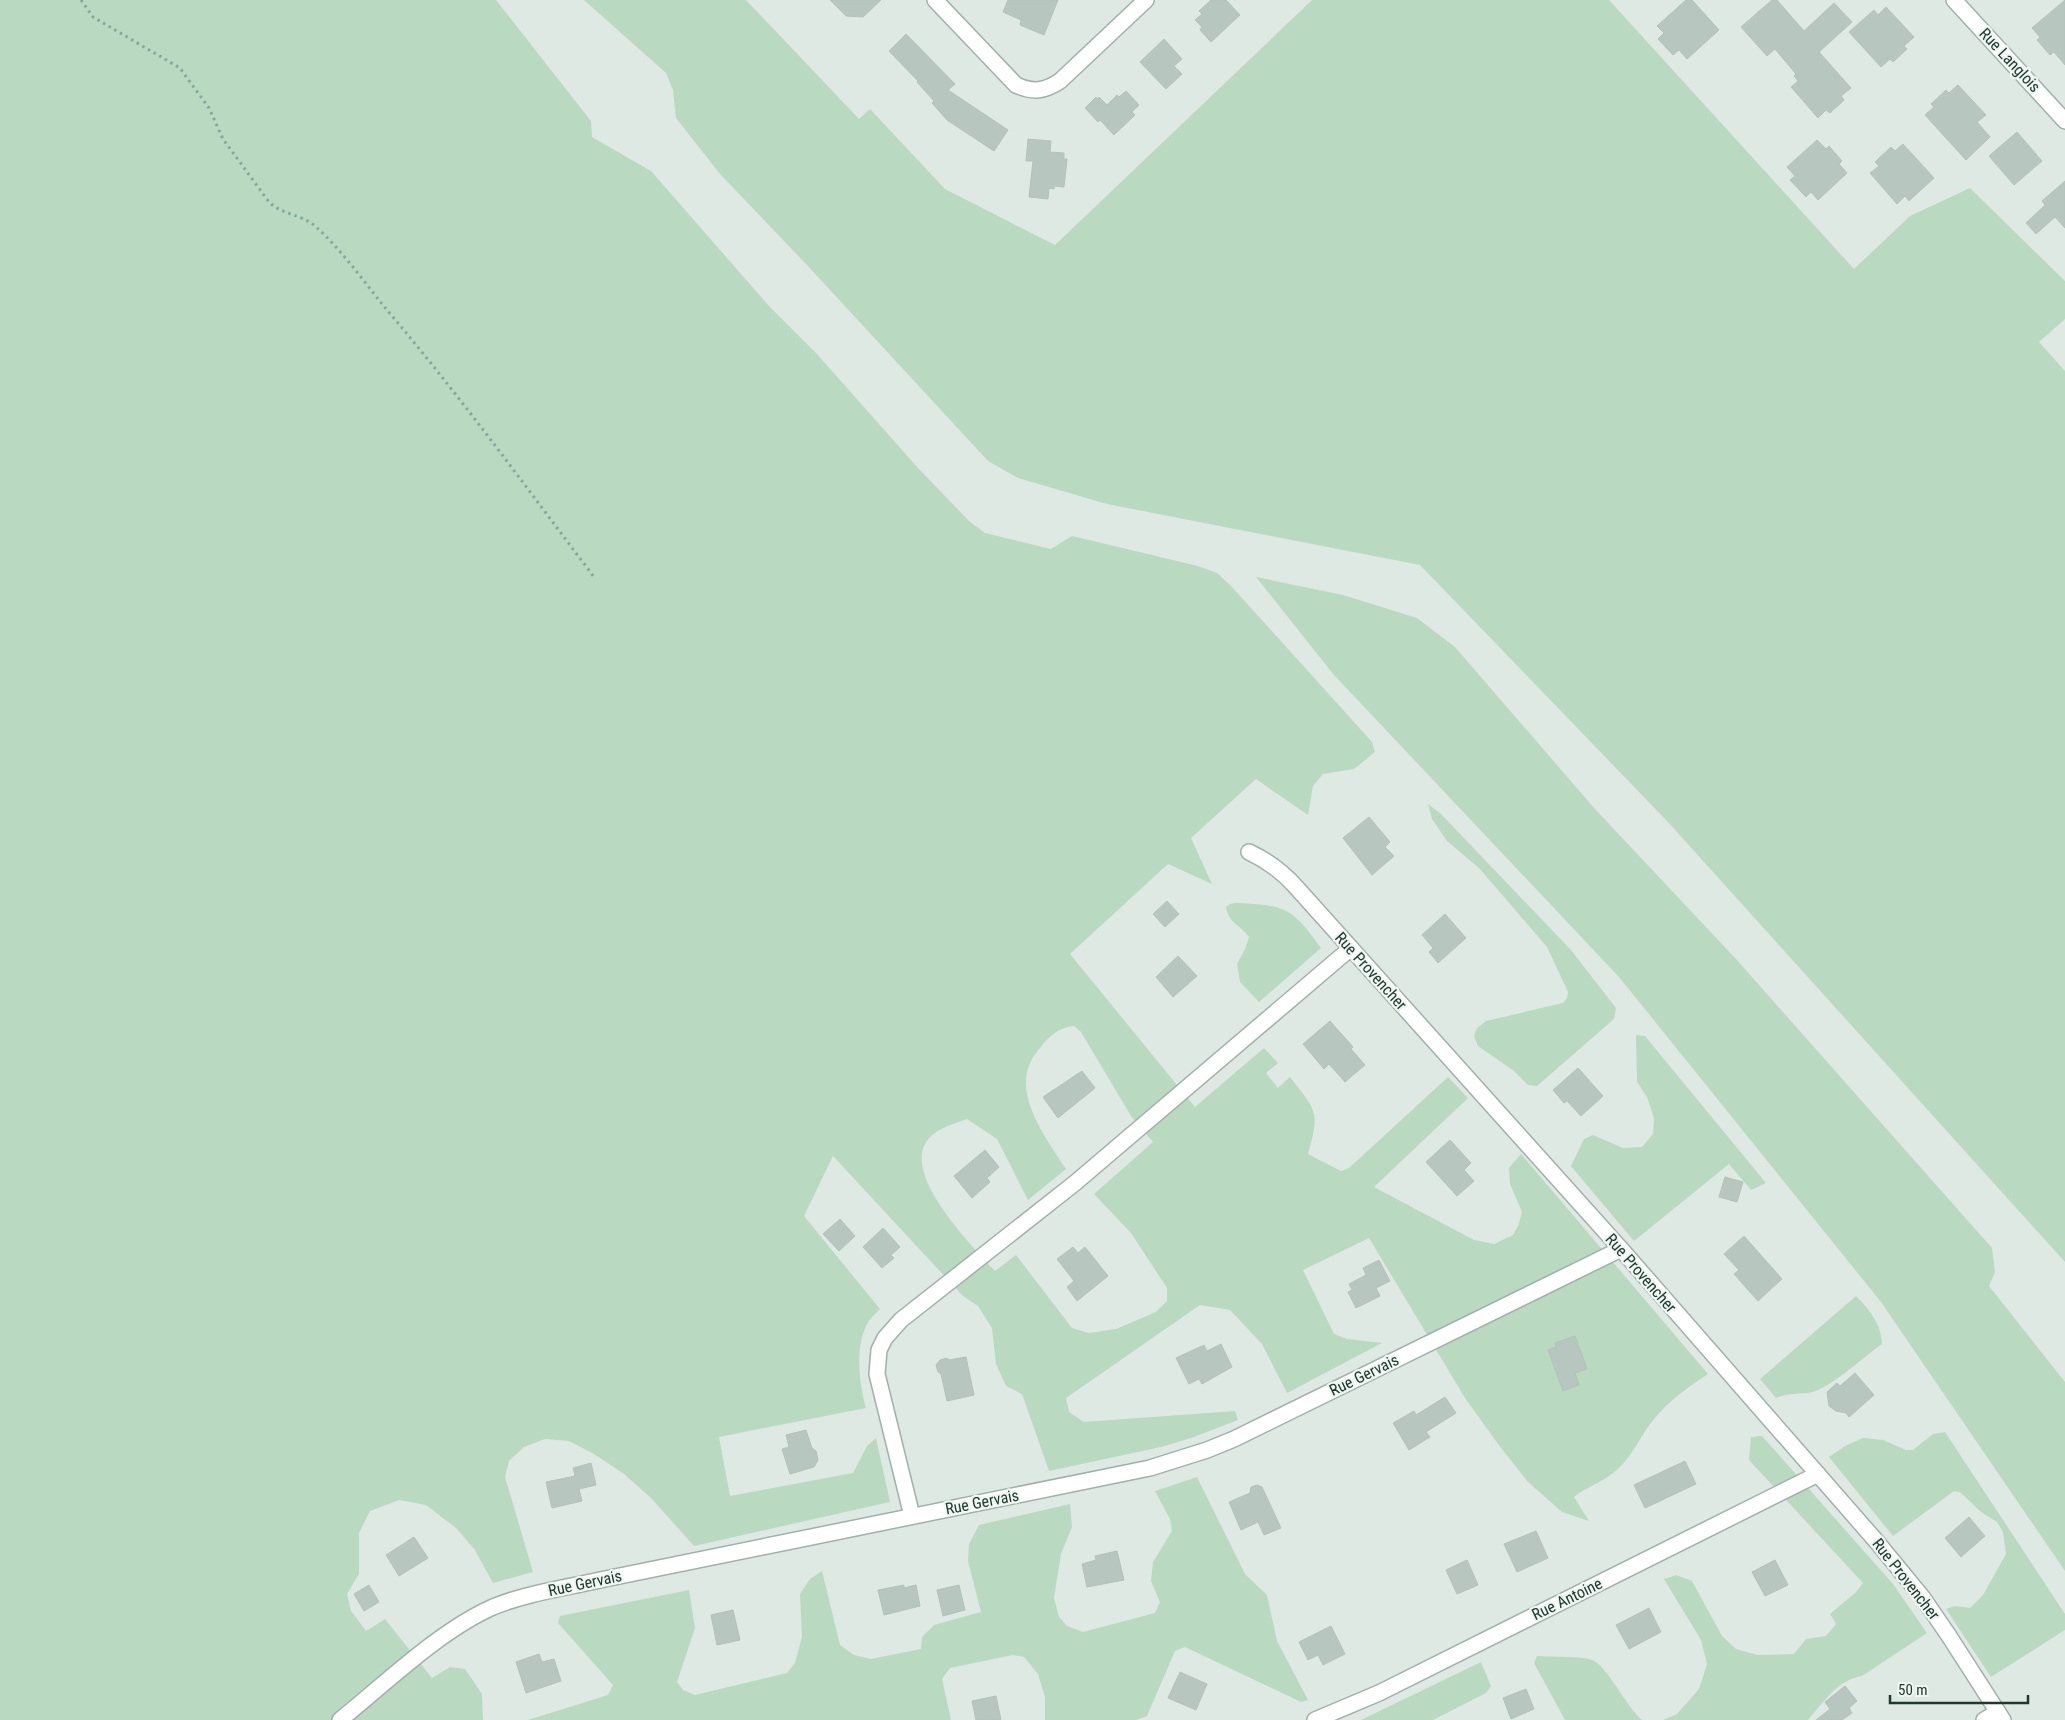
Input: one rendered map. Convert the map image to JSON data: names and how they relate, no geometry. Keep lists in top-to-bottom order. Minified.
{"streets":{"street":["Rue Langlois","Rue Provencher","Rue Gervais","Rue Antoine"]},"crossings":[["Rue Provencher","Rue Gervais"],["Rue Provencher","Rue Antoine"]],"scale_bar":"50 m"}
